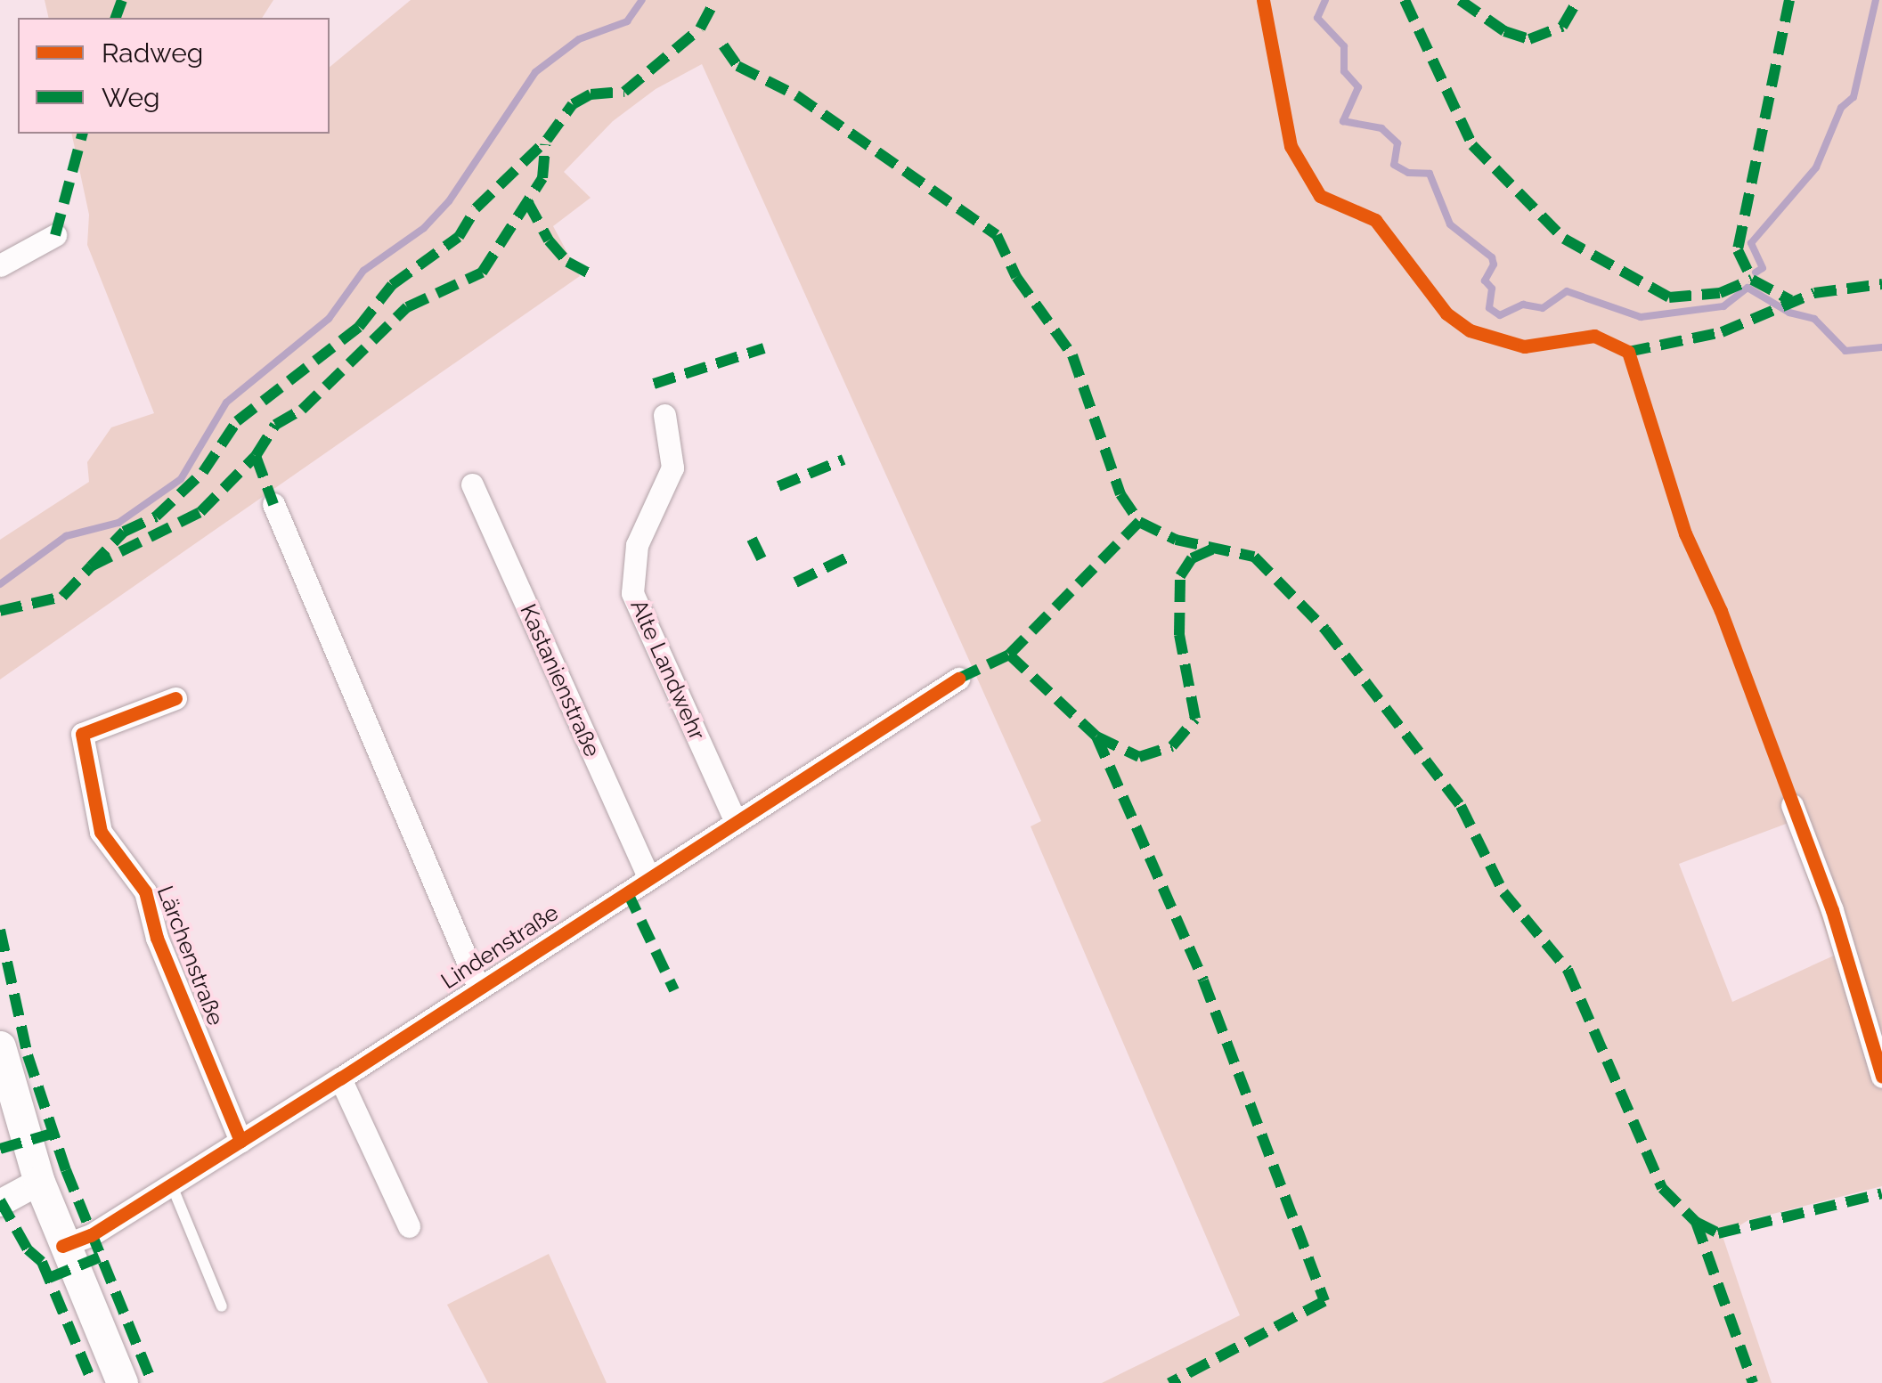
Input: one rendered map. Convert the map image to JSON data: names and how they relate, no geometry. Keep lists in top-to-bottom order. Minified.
{"streets":{"street":["Alte Landwehr","Kastanienstraße","Lindenstraße","Lärchenstraße"]},"crossings":[["Alte Landwehr","Lindenstraße"],["Kastanienstraße","Lindenstraße"],["Lindenstraße","Lärchenstraße"]],"legend":["Radweg","Weg"]}
